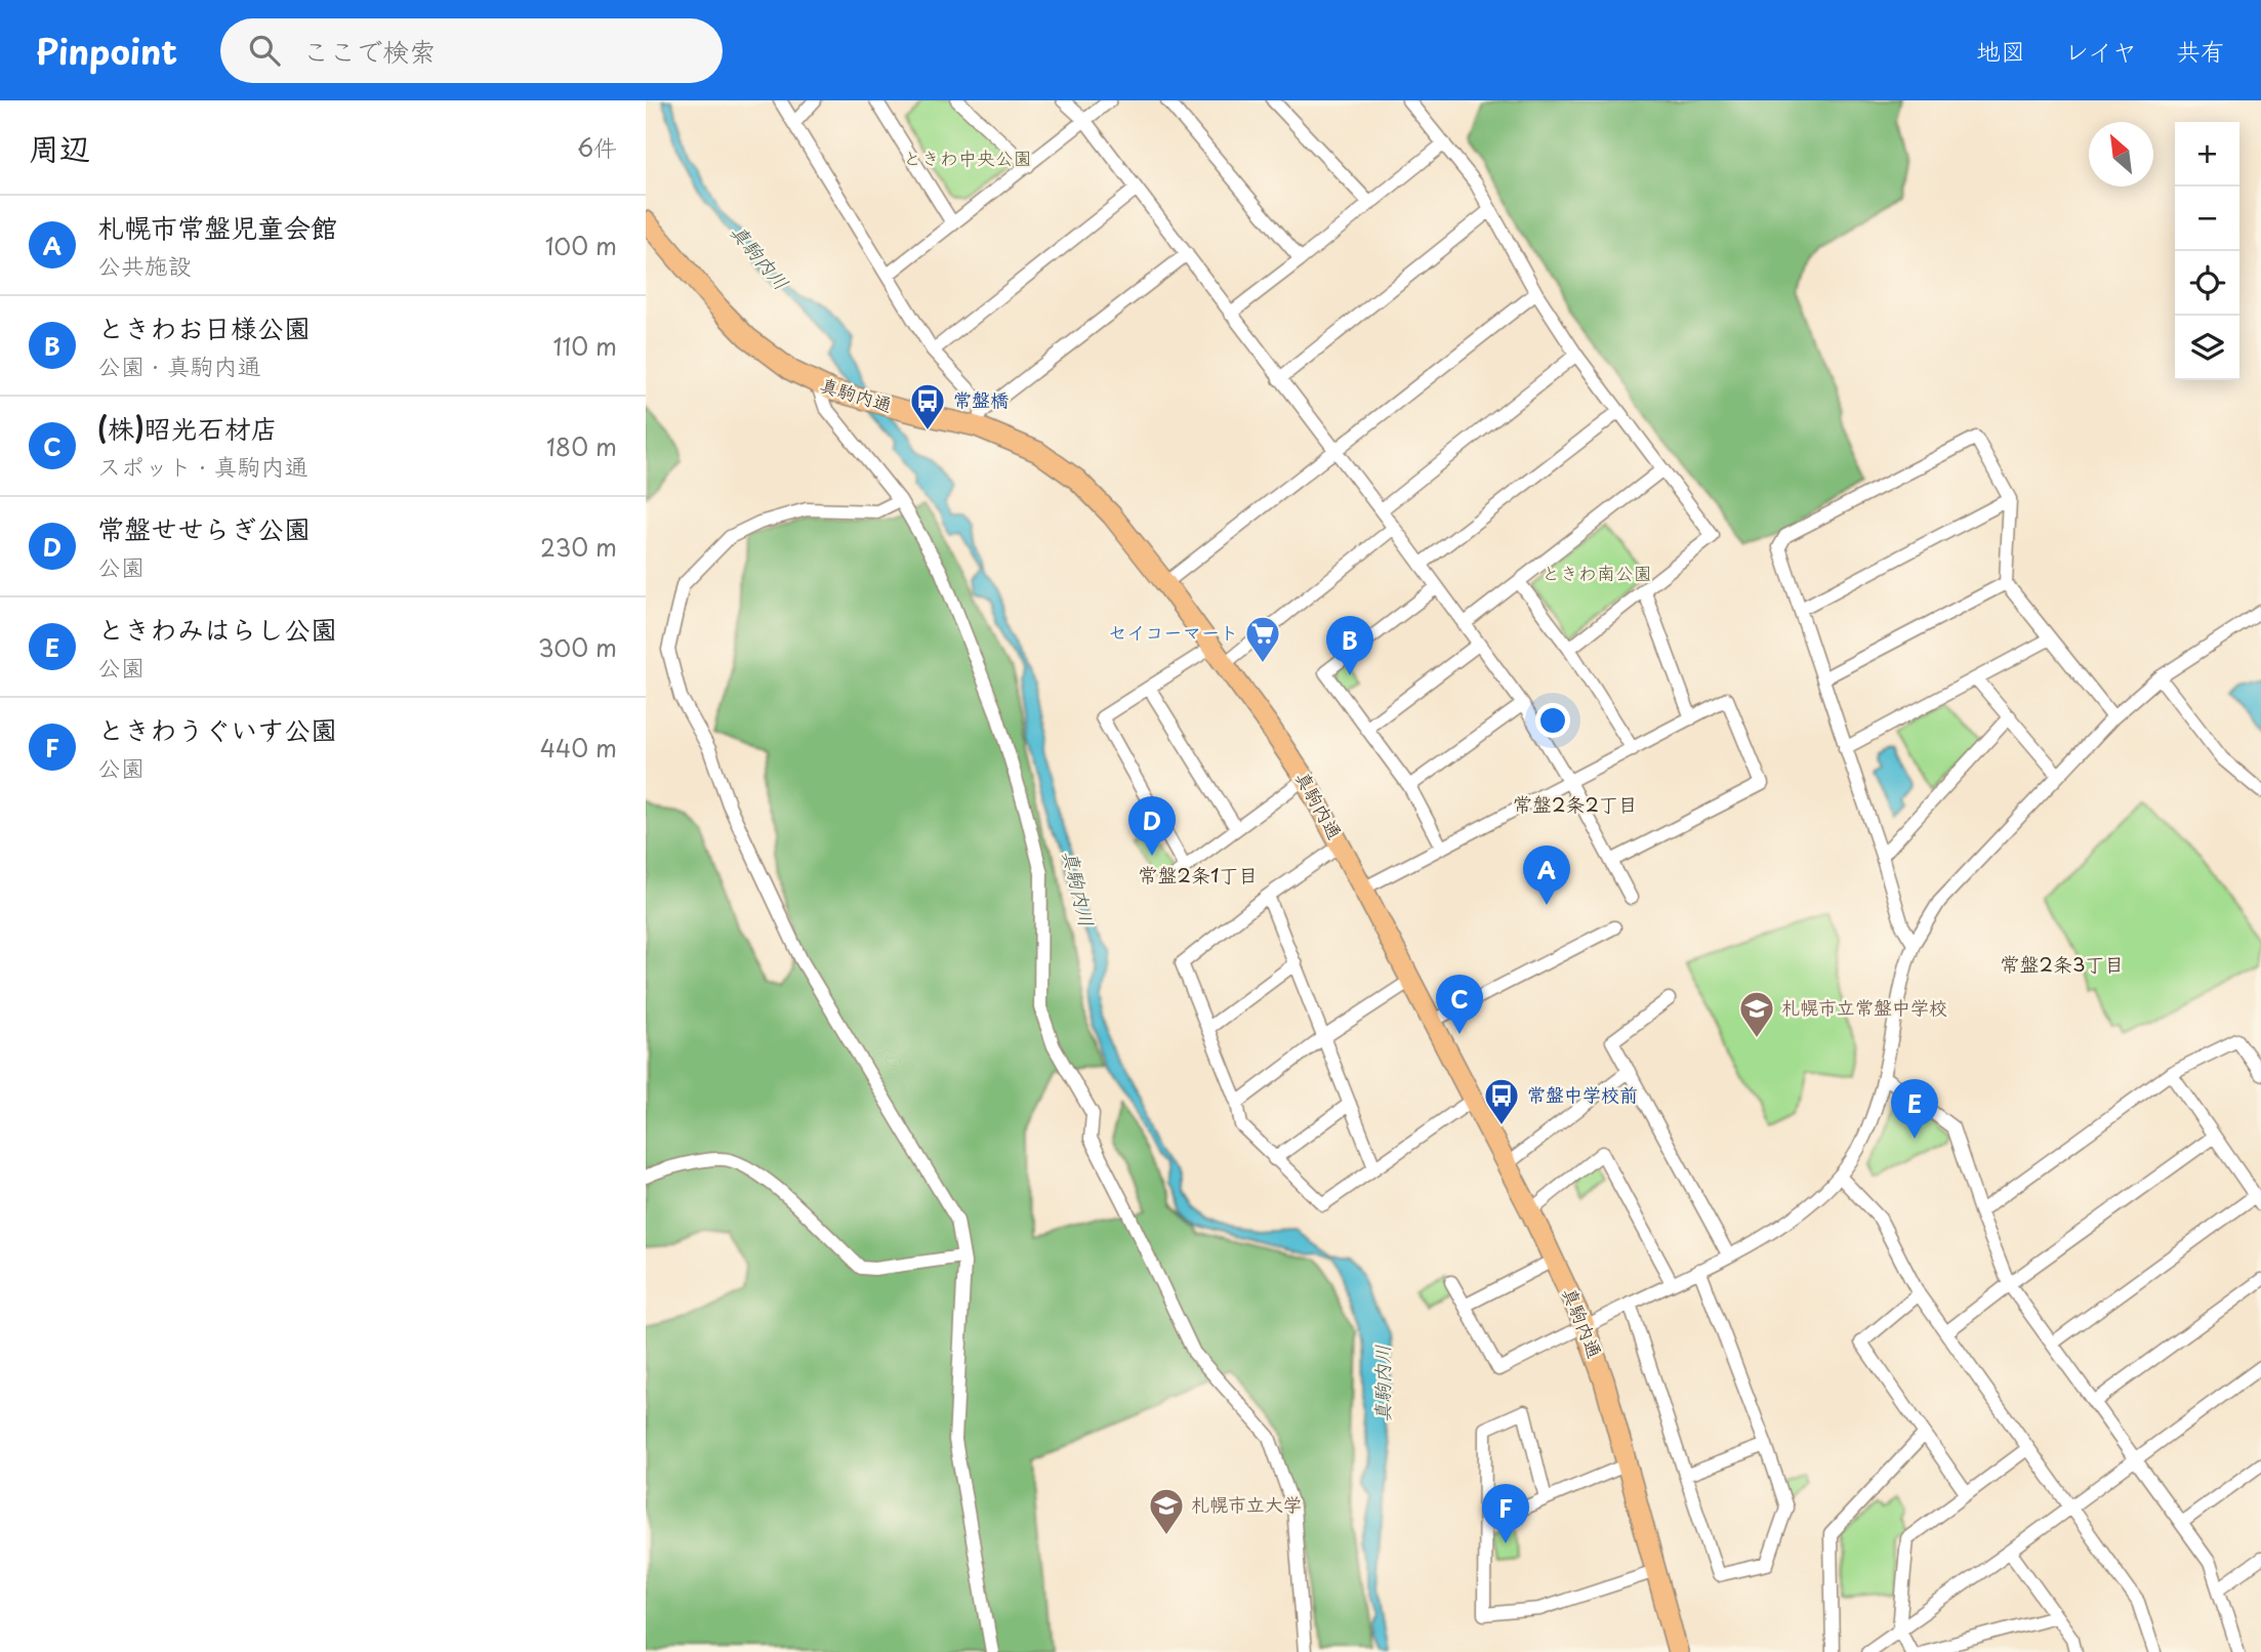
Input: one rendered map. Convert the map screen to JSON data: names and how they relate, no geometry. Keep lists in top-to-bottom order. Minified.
{"streets":{"highway":["真駒内通"]},"districts":["常盤2条2丁目","常盤2条1丁目","常盤2条3丁目"],"water":["真駒内川"],"parks":["ときわ中央公園","ときわ南公園"],"places":{"bus stop":["常盤橋","常盤中学校前"],"supermarket":["セイコーマート"],"school or university":["札幌市立常盤中学校","札幌市立大学"]},"north":"top left","page":{"header":"Pinpoint","search":"ここで検索","nav":["地図","レイヤ","共有"],"heading":["周辺","6件"],"map_buttons":["+","−"],"list":[{"mark":"A","name":"札幌市常盤児童会館","note":"公共施設","value":"100 m"},{"mark":"B","name":"ときわお日様公園","note":"公園 · 真駒内通","value":"110 m"},{"mark":"C","name":"(株)昭光石材店","note":"スポット · 真駒内通","value":"180 m"},{"mark":"D","name":"常盤せせらぎ公園","note":"公園","value":"230 m"},{"mark":"E","name":"ときわみはらし公園","note":"公園","value":"300 m"},{"mark":"F","name":"ときわうぐいす公園","note":"公園","value":"440 m"}],"pins":["B","D","A","C","E","F"]}}
